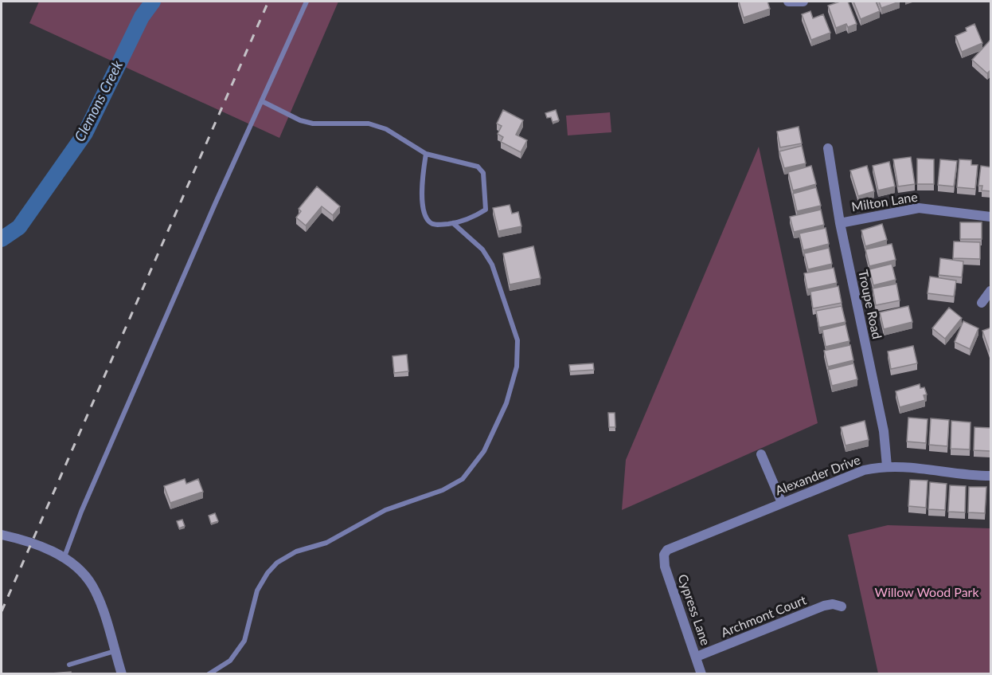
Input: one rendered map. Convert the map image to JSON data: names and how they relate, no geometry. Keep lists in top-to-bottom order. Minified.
{"streets":{"street":["Milton Lane","Troupe Road","Alexander Drive","Cypress Lane","Archmont Court"]},"crossings":[["Milton Lane","Troupe Road"],["Troupe Road","Alexander Drive"],["Alexander Drive","Cypress Lane"],["Cypress Lane","Archmont Court"]],"water":["Clemons Creek"],"parks":["Willow Wood Park"]}
